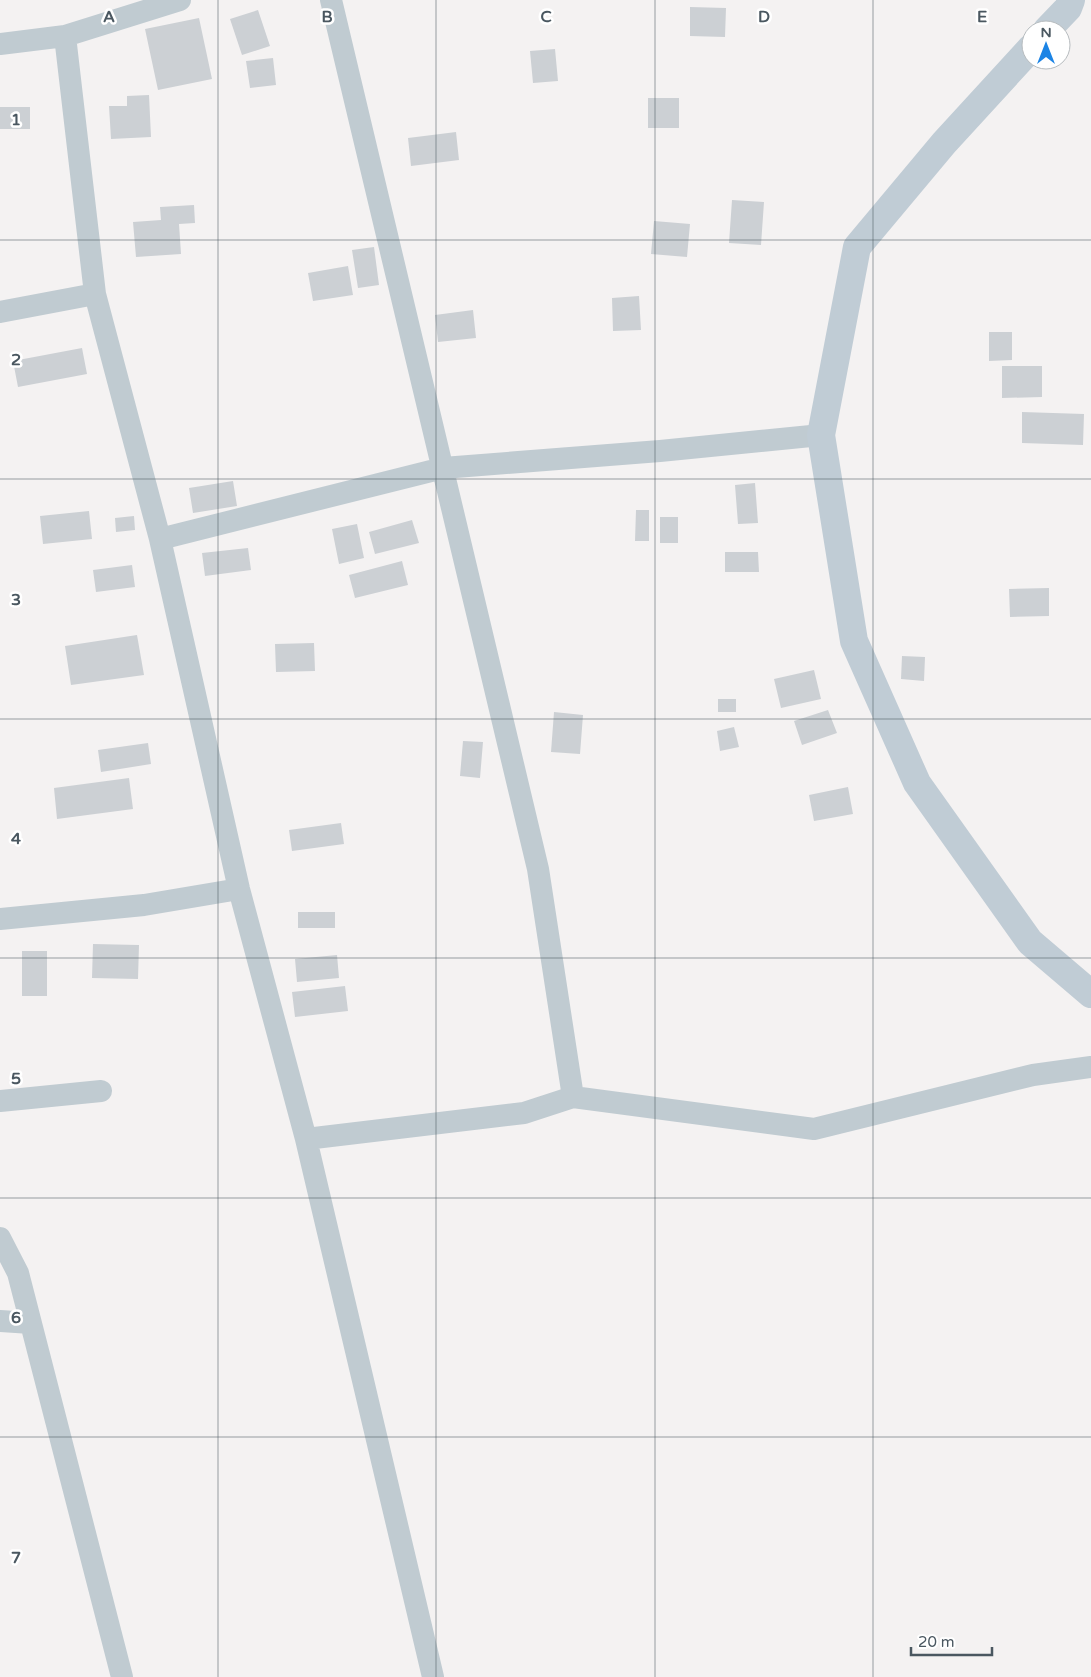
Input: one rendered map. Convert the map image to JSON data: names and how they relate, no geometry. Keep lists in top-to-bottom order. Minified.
{"scale_bar":"20 m","north":"top","grid":{"columns":["A","B","C","D","E"],"rows":["1","2","3","4","5","6","7"]}}
